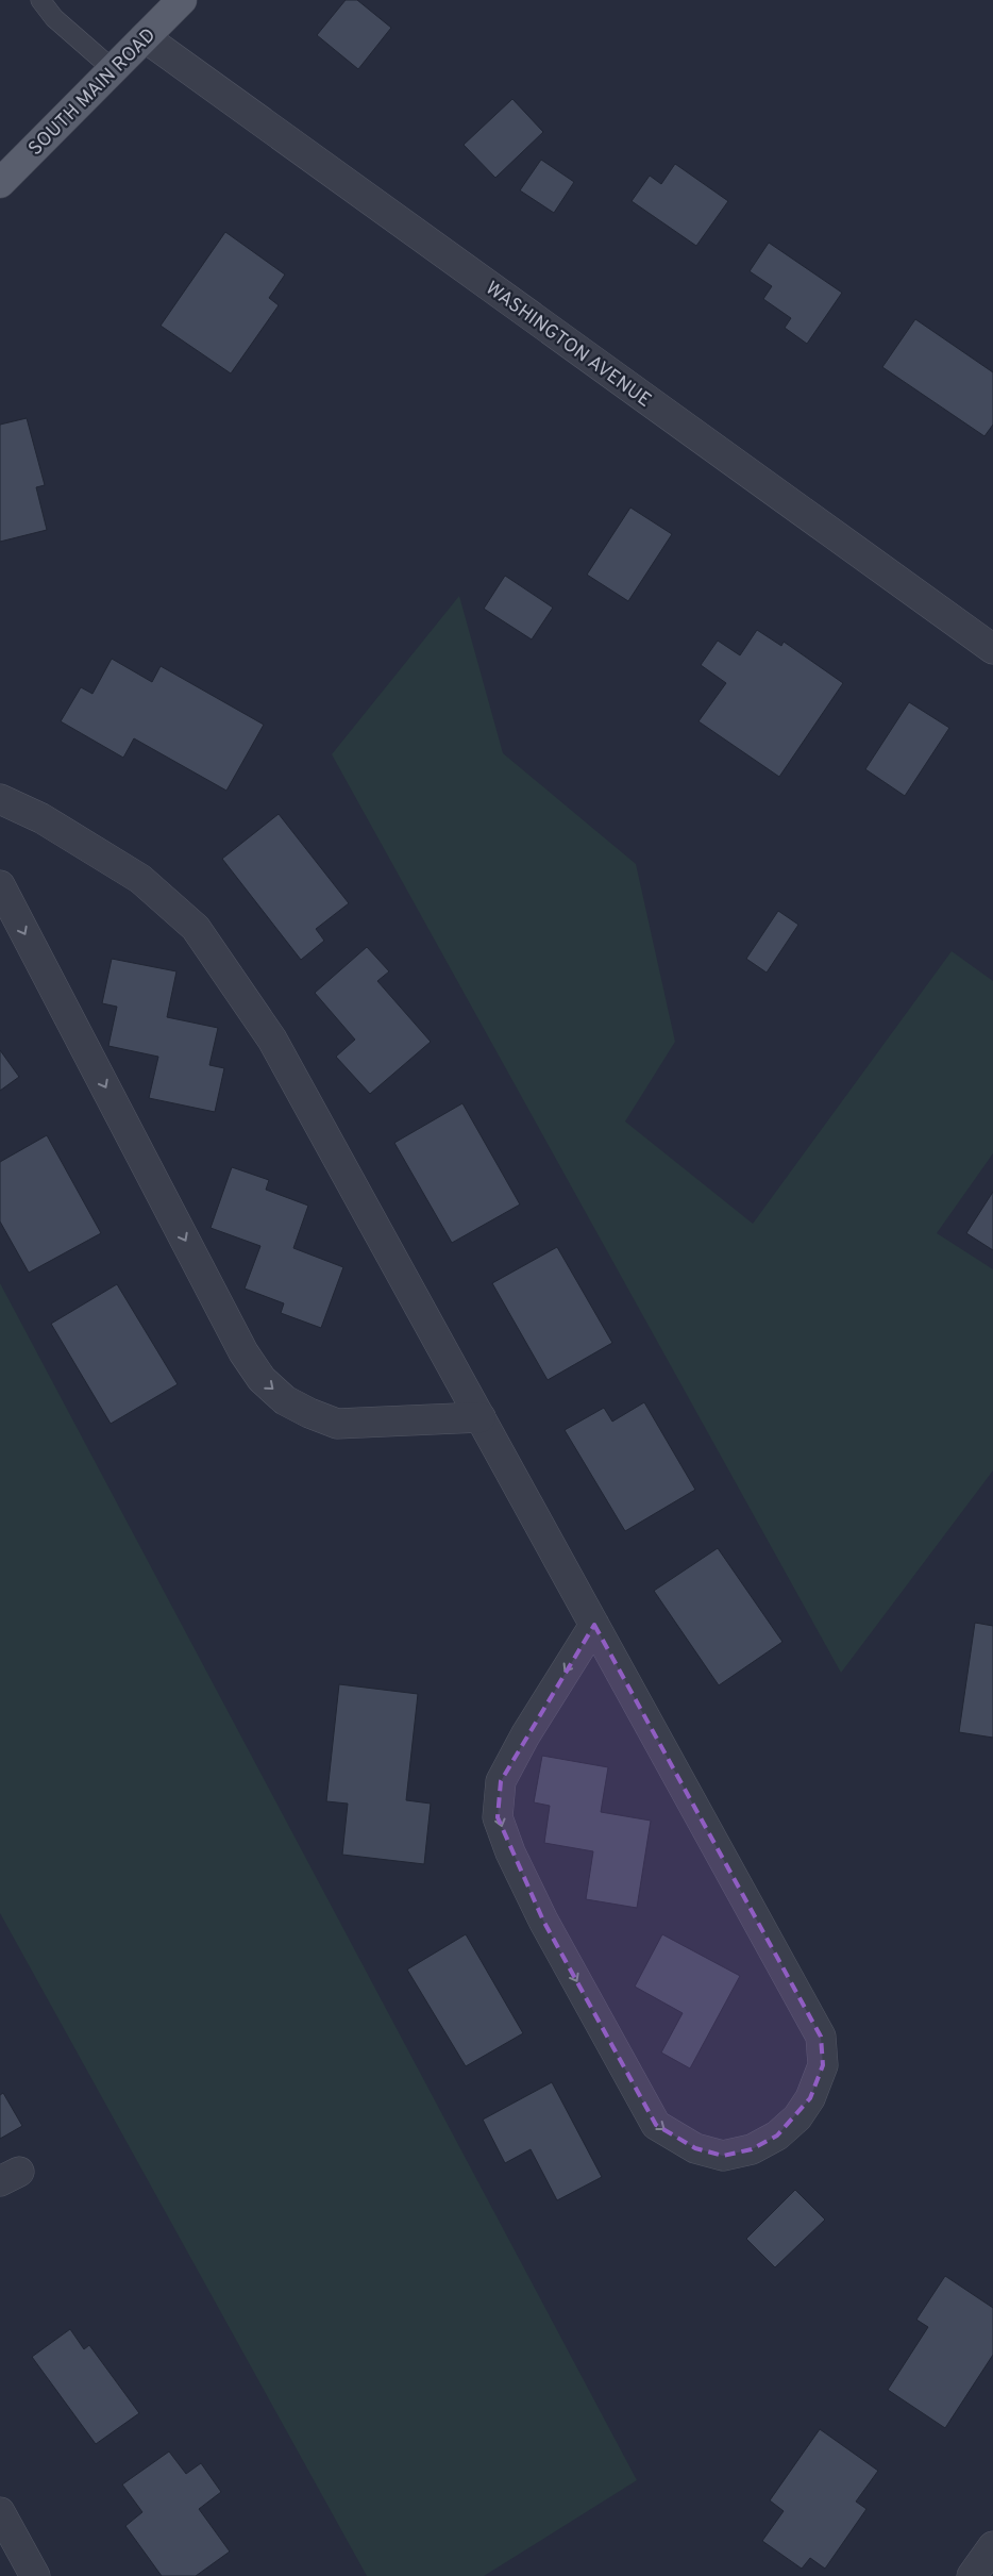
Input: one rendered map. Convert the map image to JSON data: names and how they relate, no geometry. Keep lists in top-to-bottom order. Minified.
{"streets":{"main road":["SOUTH MAIN ROAD"],"street":["WASHINGTON AVENUE"]},"crossings":[["SOUTH MAIN ROAD","WASHINGTON AVENUE"]]}
